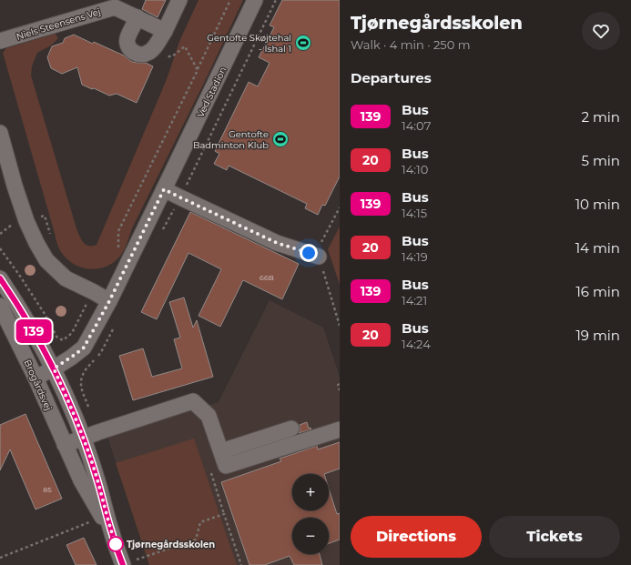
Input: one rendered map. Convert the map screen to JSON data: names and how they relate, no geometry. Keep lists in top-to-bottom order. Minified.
{"streets":{"street":["Niels Steensens Vej","Ved Stadion","Brogårdsvej"]},"crossings":[["Ved Stadion","Brogårdsvej"]],"places":{"sports":["Gentofte Skøjtehal - Ishal 1","Gentofte Badminton Klub"],"other":["Tjørnegårdsskolen"]},"lines":["bus line 139"],"house_numbers":["66B","85"],"page":{"on_map":"139","heading":[["Tjørnegårdsskolen","Walk · 4 min · 250 m"],"Departures"],"list":[{"mark":"139","name":"Bus","note":"14:07","value":"2 min"},{"mark":"20","name":"Bus","note":"14:10","value":"5 min"},{"mark":"139","name":"Bus","note":"14:15","value":"10 min"},{"mark":"20","name":"Bus","note":"14:19","value":"14 min"},{"mark":"139","name":"Bus","note":"14:21","value":"16 min"},{"mark":"20","name":"Bus","note":"14:24","value":"19 min"}],"map_buttons":["+","−"],"buttons":["Directions","Tickets"]}}
